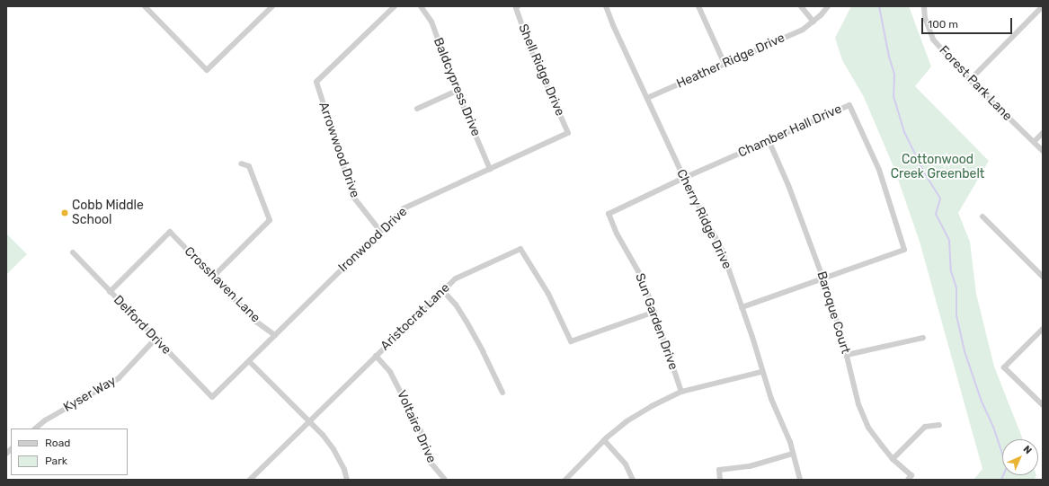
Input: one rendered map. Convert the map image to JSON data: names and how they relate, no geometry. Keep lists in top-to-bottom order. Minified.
{"streets":{"street":["Heather Ridge Drive","Shell Ridge Drive","Forest Park Lane","Baldcypress Drive","Chamber Hall Drive","Arrowwood Drive","Cherry Ridge Drive","Ironwood Drive","Crosshaven Lane","Baroque Court","Aristocrat Lane","Sun Garden Drive","Delford Drive","Kyser Way","Voltaire Drive"]},"crossings":[["Heather Ridge Drive","Cherry Ridge Drive"],["Shell Ridge Drive","Ironwood Drive"],["Baldcypress Drive","Ironwood Drive"],["Chamber Hall Drive","Cherry Ridge Drive"],["Chamber Hall Drive","Baroque Court"],["Chamber Hall Drive","Sun Garden Drive"],["Arrowwood Drive","Ironwood Drive"],["Ironwood Drive","Crosshaven Lane"],["Ironwood Drive","Delford Drive"],["Crosshaven Lane","Delford Drive"],["Aristocrat Lane","Sun Garden Drive"],["Aristocrat Lane","Voltaire Drive"],["Delford Drive","Kyser Way"]],"parks":["Cottonwood Creek Greenbelt"],"places":["Cobb Middle School"],"legend":["Road","Park"],"scale_bar":"100 m","north":"top right"}
